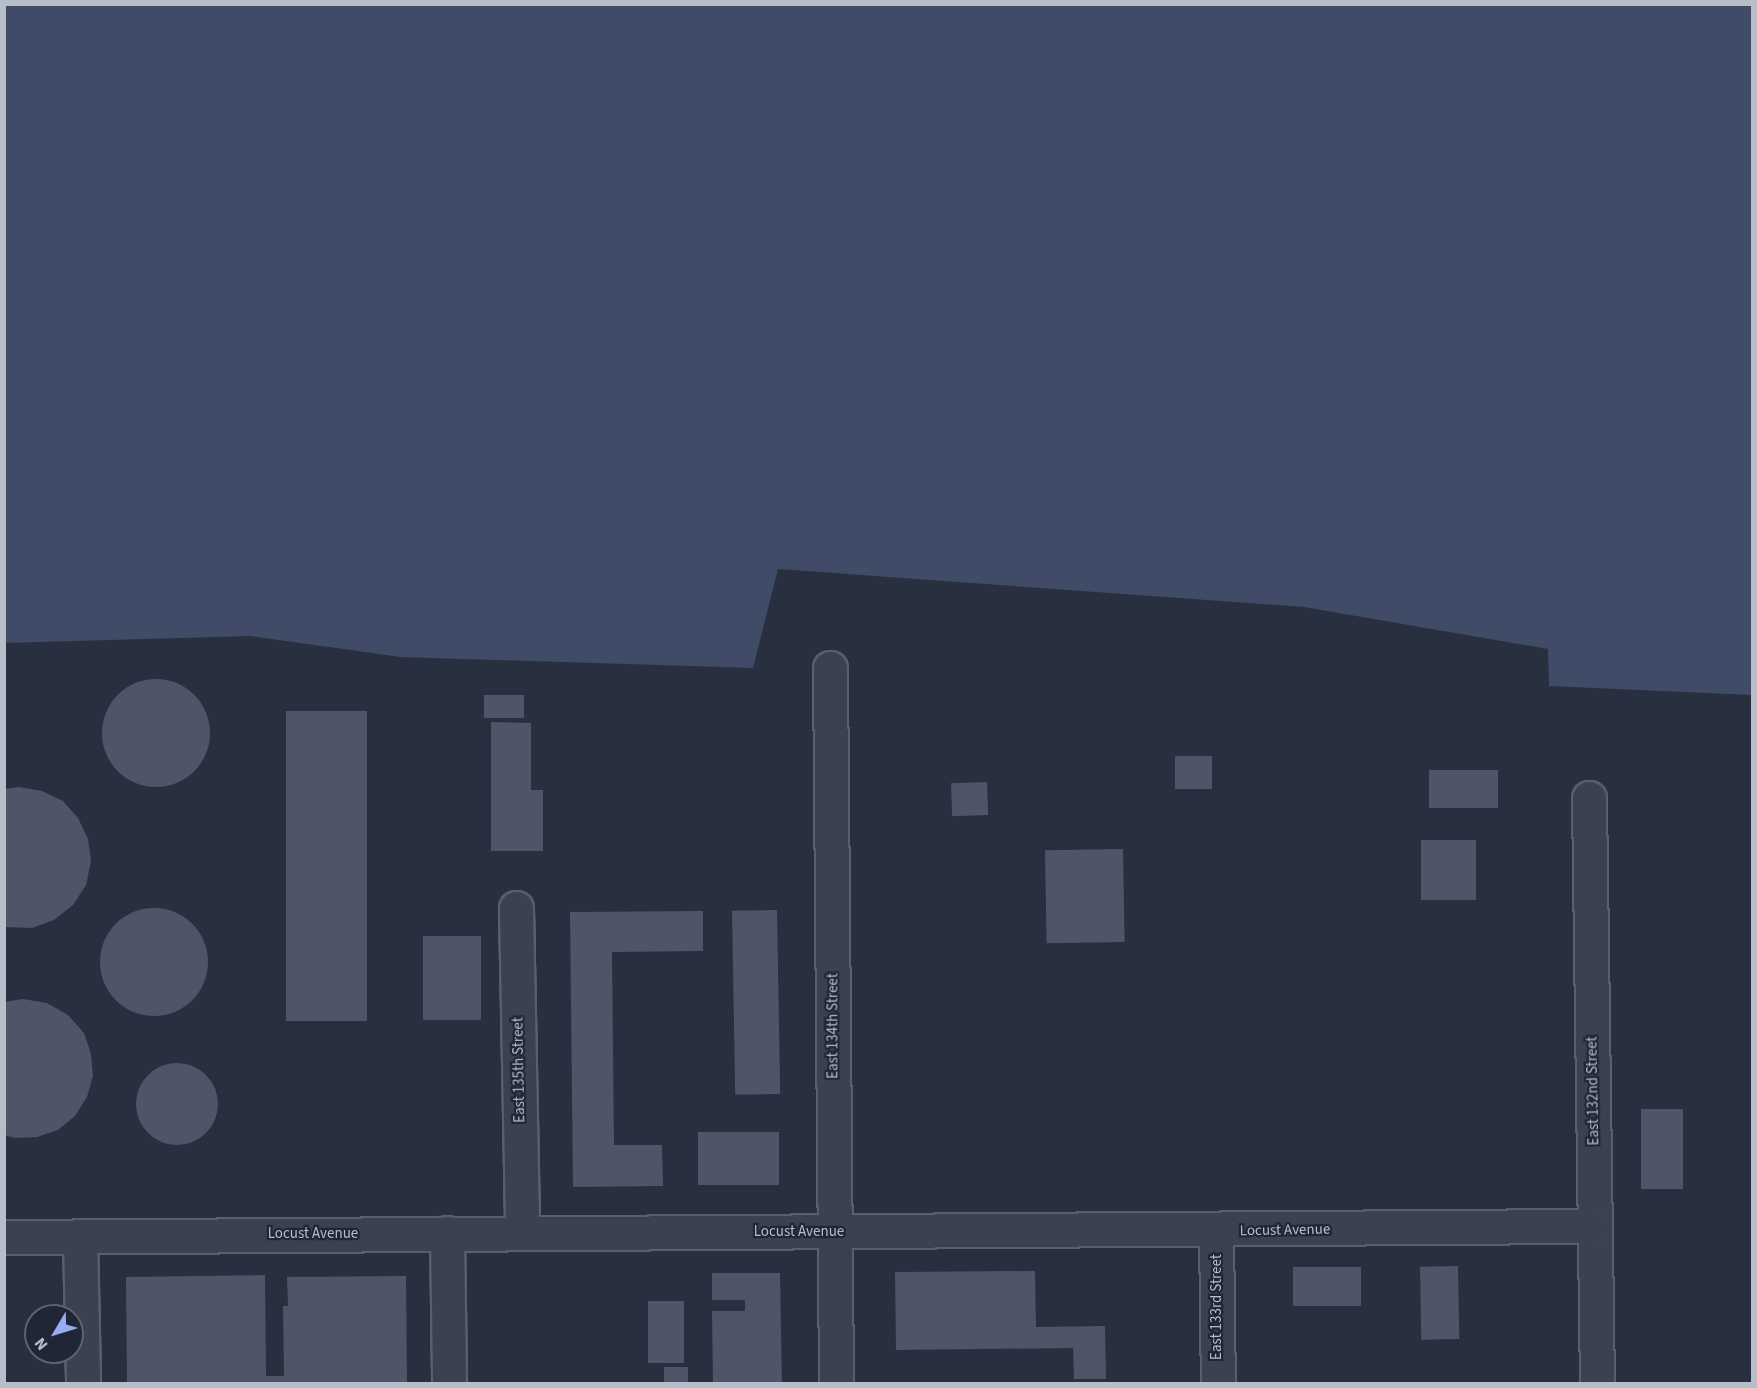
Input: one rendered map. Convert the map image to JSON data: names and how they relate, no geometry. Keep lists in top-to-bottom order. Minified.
{"streets":{"street":["East 134th Street","East 135th Street","East 132nd Street","Locust Avenue","East 133rd Street"]},"crossings":[["East 134th Street","Locust Avenue"],["East 135th Street","Locust Avenue"],["East 132nd Street","Locust Avenue"],["Locust Avenue","East 133rd Street"]],"north":"bottom left"}
